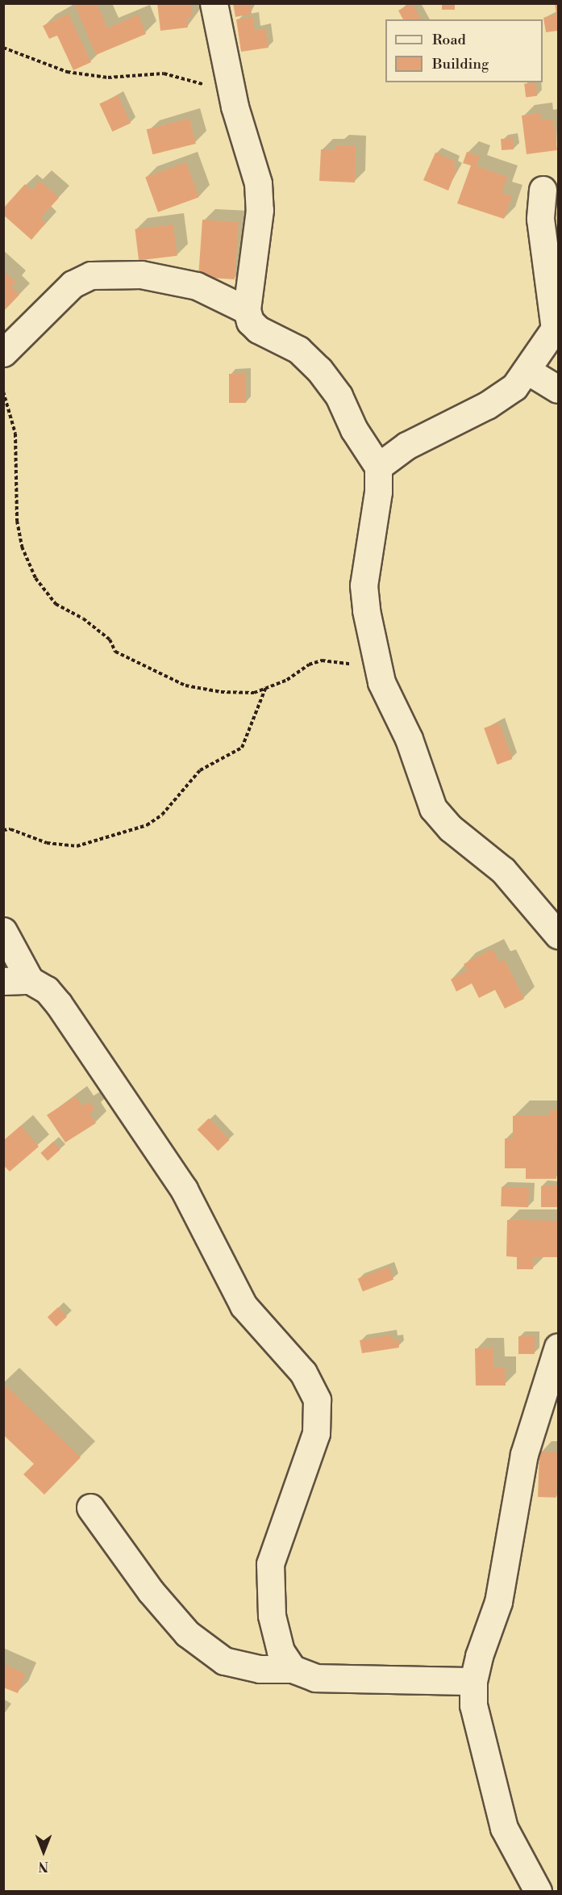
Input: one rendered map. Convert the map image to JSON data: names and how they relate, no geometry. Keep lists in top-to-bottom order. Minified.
{"legend":["Road","Building"],"north":"bottom"}
